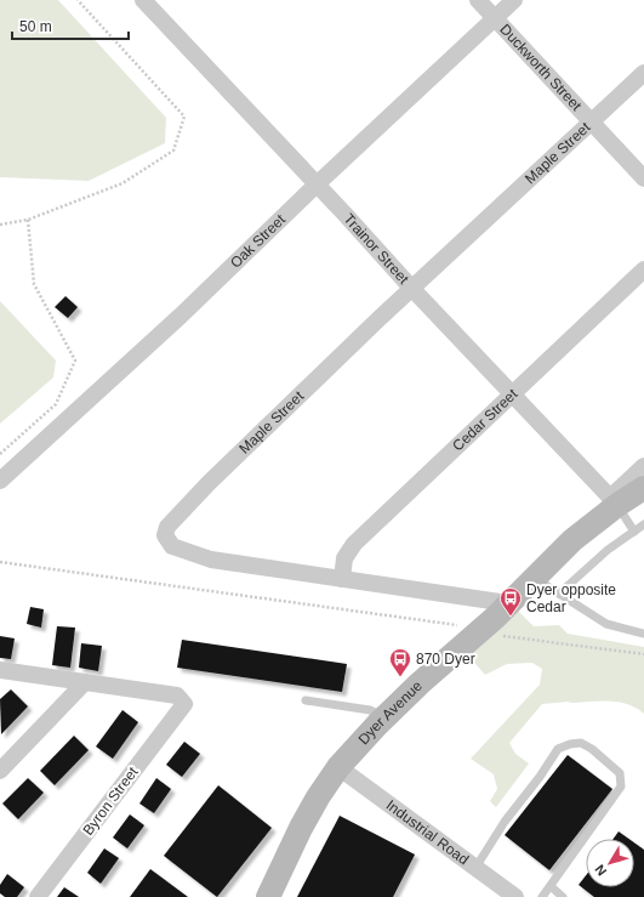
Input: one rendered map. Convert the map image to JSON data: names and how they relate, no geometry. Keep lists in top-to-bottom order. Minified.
{"streets":{"main road":["Dyer Avenue"],"street":["Duckworth Street","Maple Street","Oak Street","Trainor Street","Cedar Street","Byron Street","Industrial Road"]},"crossings":[["Duckworth Street","Maple Street"],["Duckworth Street","Oak Street"],["Maple Street","Trainor Street"],["Maple Street","Cedar Street"],["Maple Street","Dyer Avenue"],["Oak Street","Trainor Street"],["Trainor Street","Cedar Street"],["Trainor Street","Dyer Avenue"],["Dyer Avenue","Industrial Road"]],"places":{"bus stop":["Dyer opposite Cedar","870 Dyer"]},"scale_bar":"50 m","north":"bottom left"}
